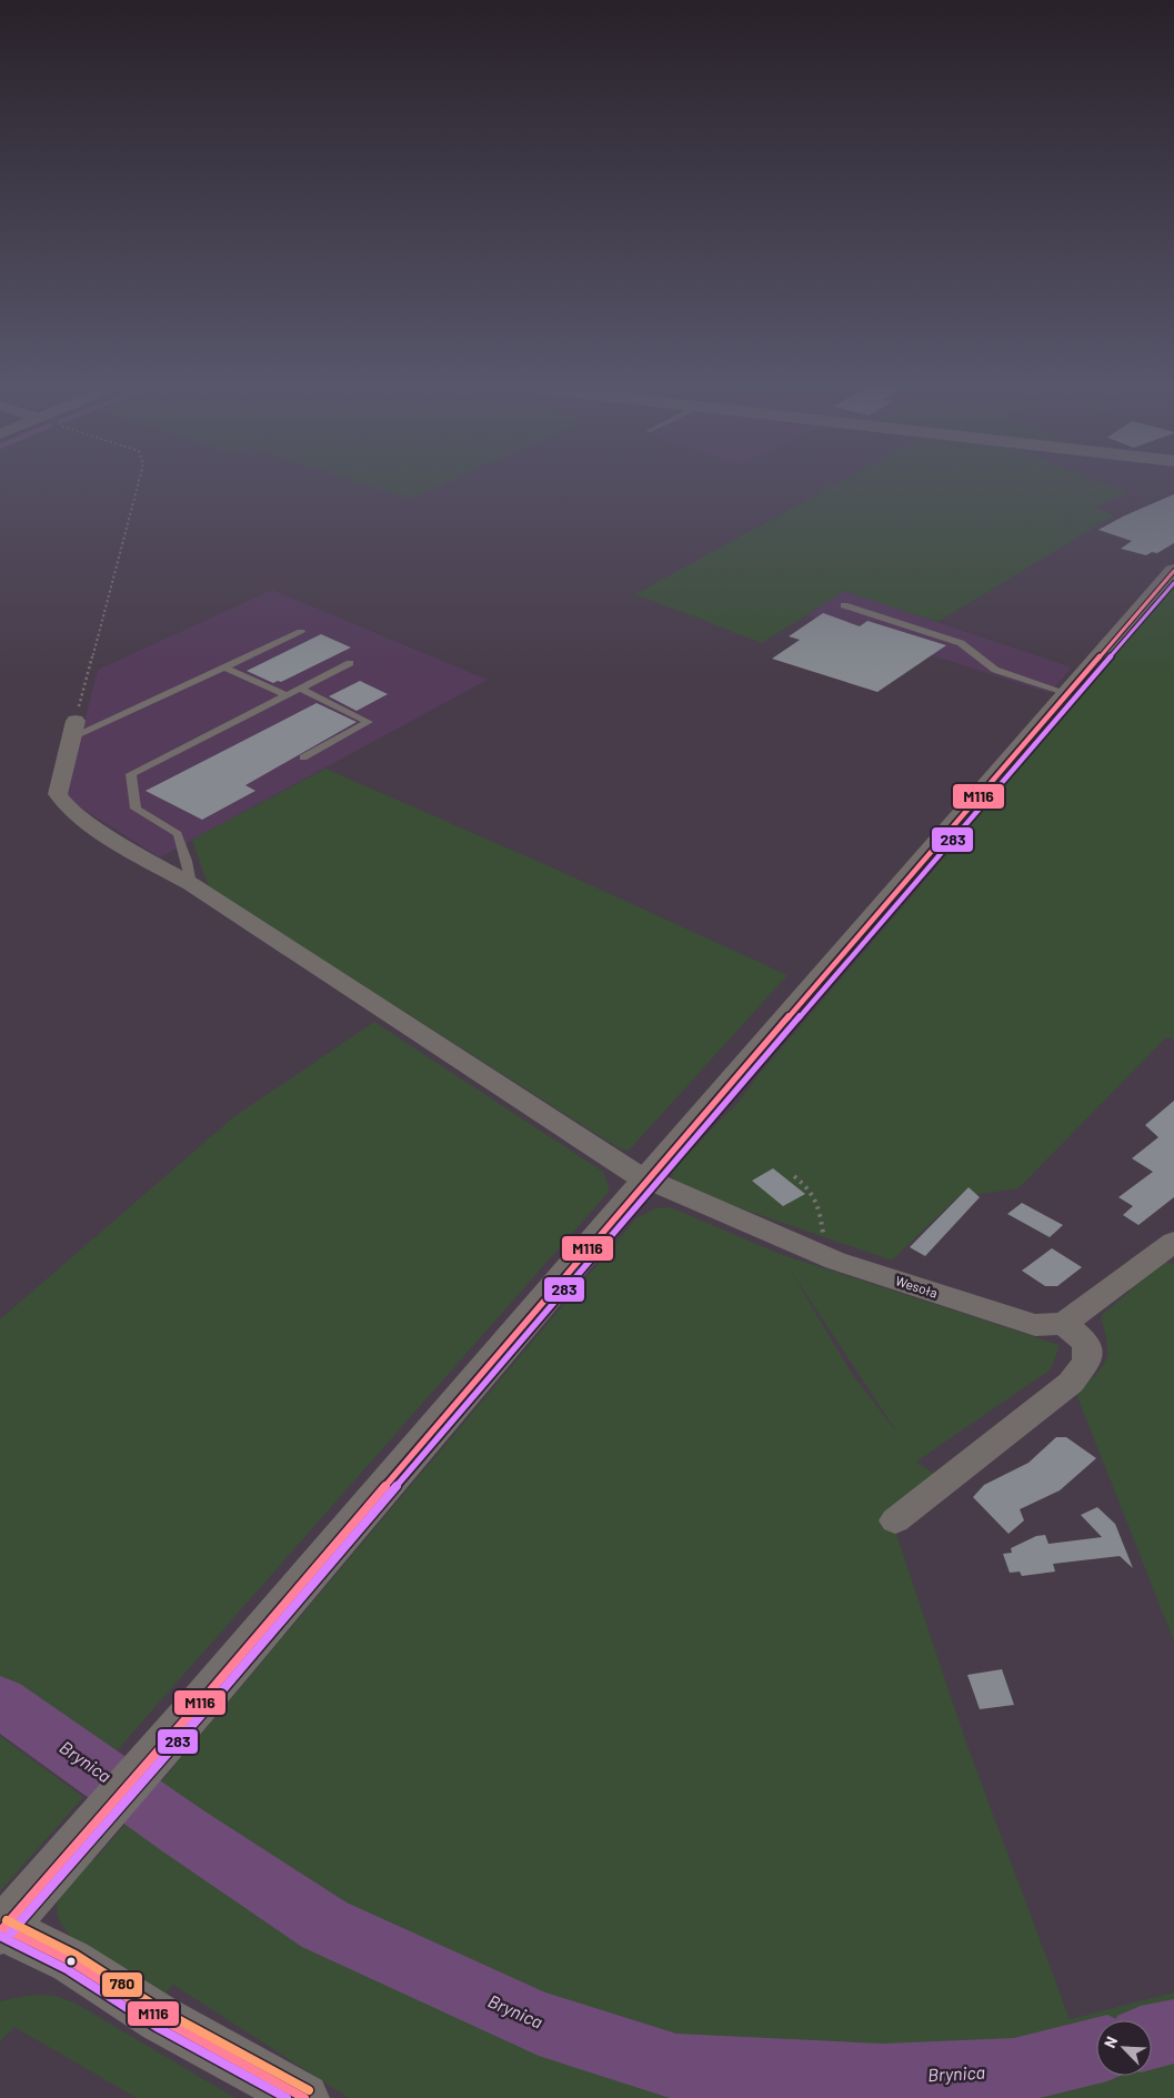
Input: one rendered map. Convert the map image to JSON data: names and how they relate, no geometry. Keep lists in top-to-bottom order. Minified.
{"streets":{"street":["Wesoła"]},"water":["Brynica"],"lines":["transit line M116","transit line 283","transit line 780"],"north":"top left"}
